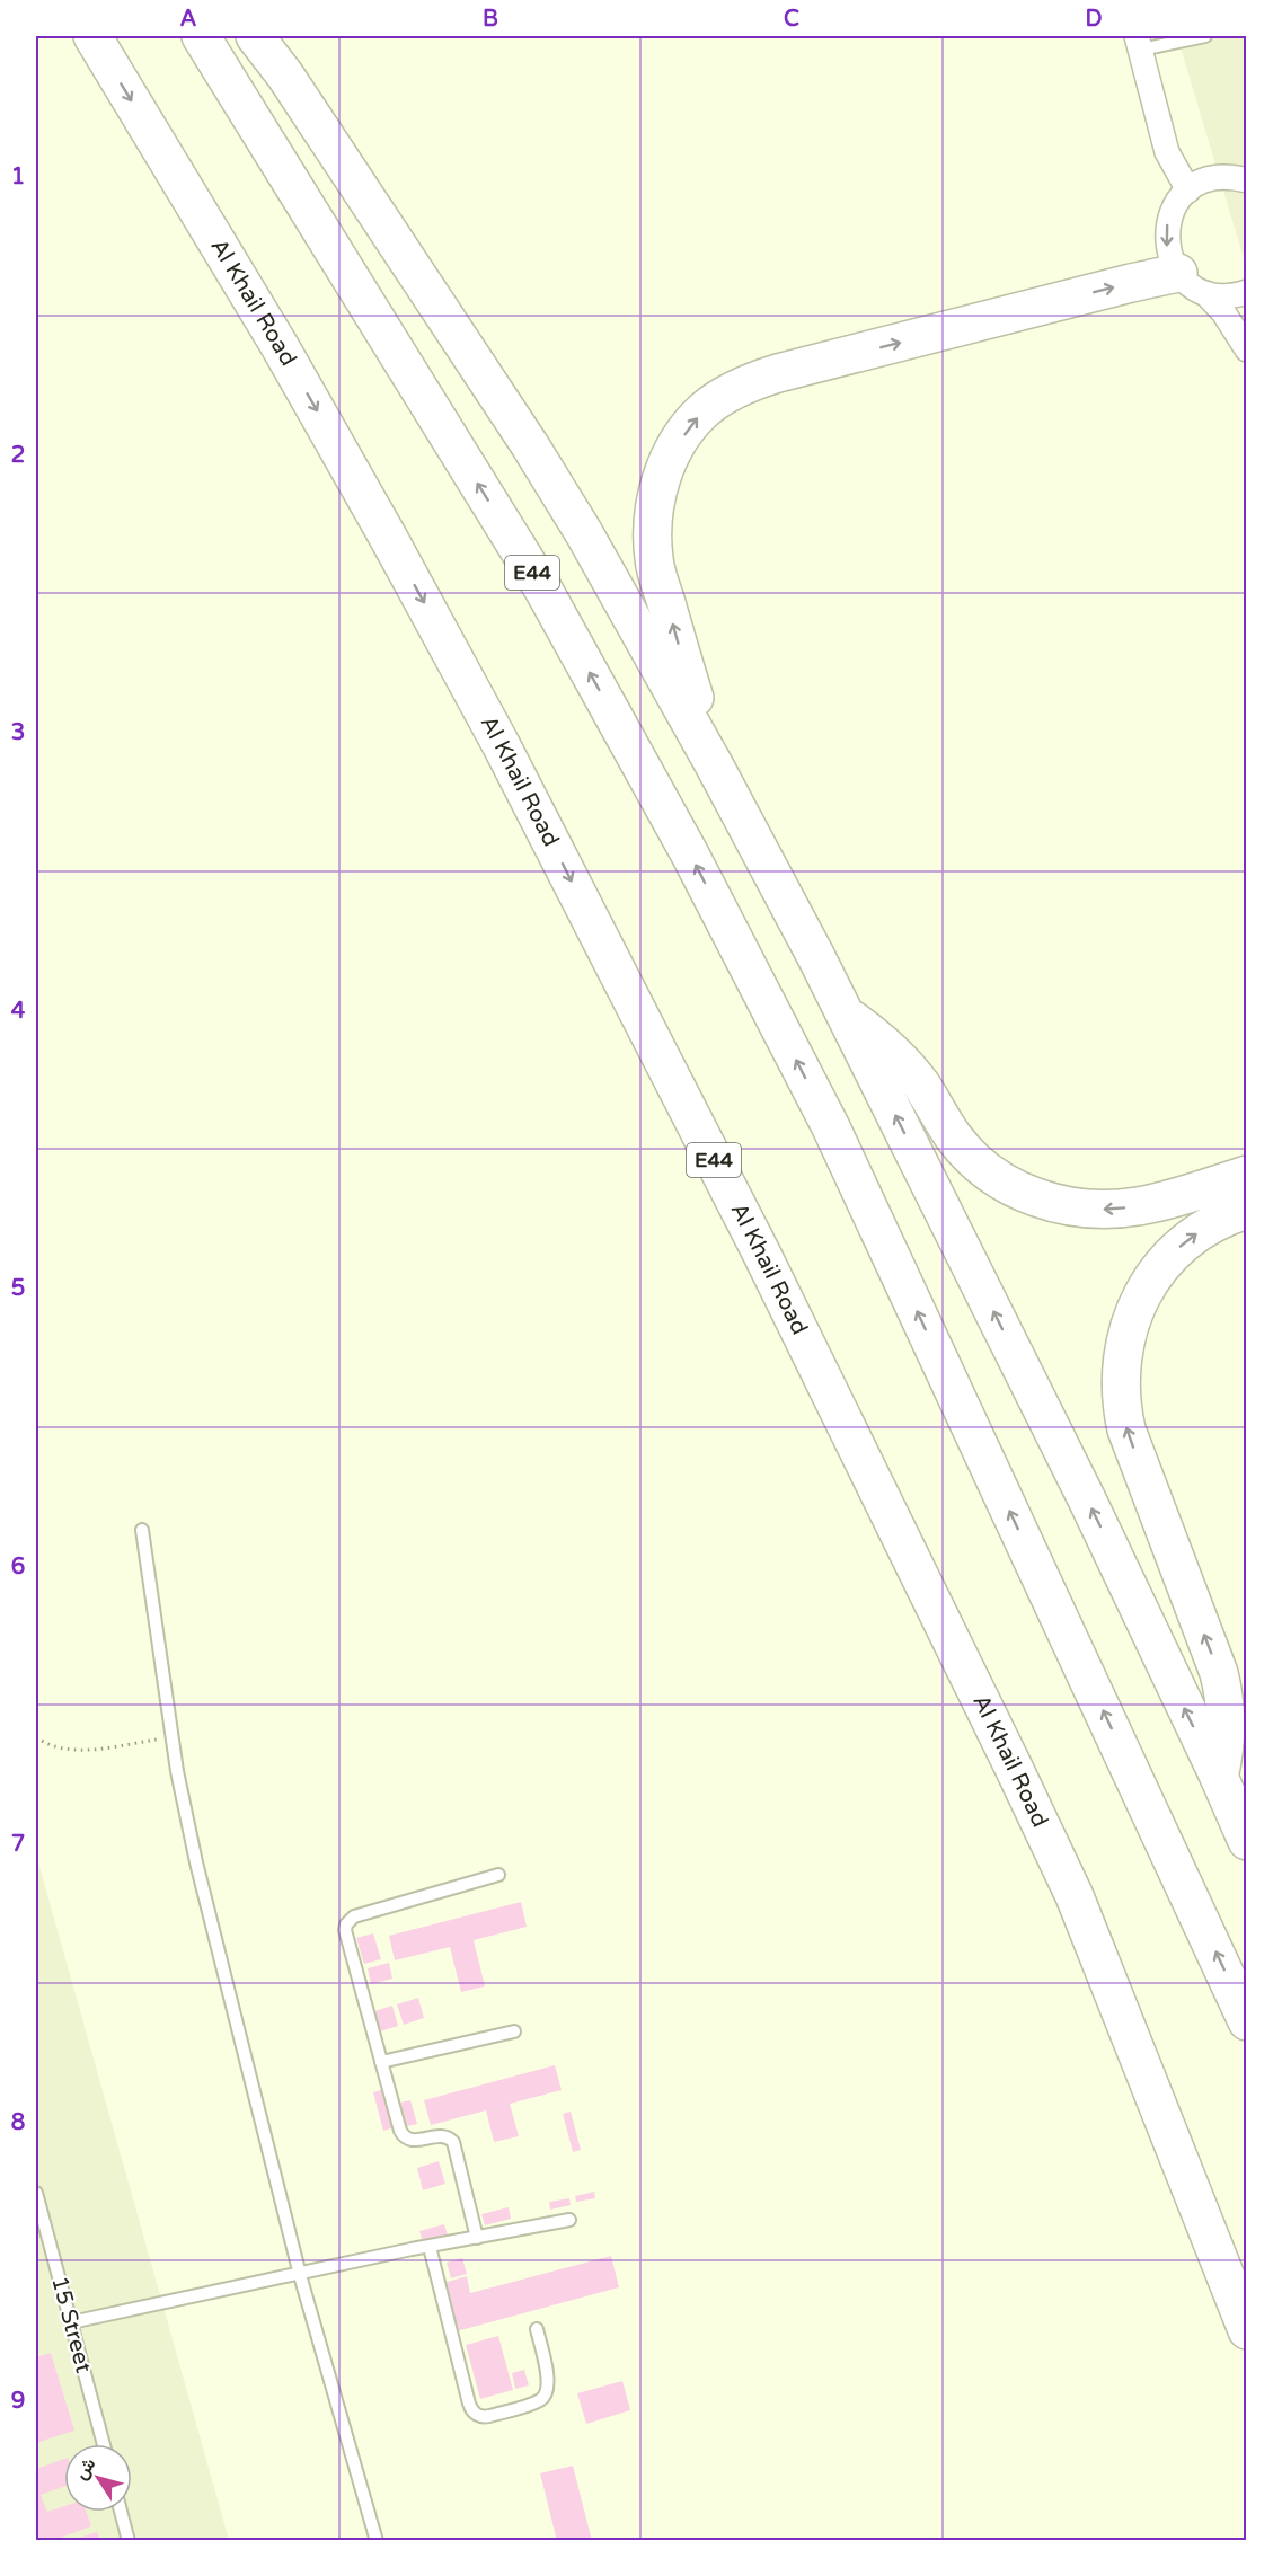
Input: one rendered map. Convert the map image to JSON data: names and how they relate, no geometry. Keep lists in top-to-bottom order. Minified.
{"streets":{"highway":["Al Khail Road","E44"],"lane":["15 Street"]},"north":"top left","grid":{"columns":["A","B","C","D"],"rows":["1","2","3","4","5","6","7","8","9"]}}
